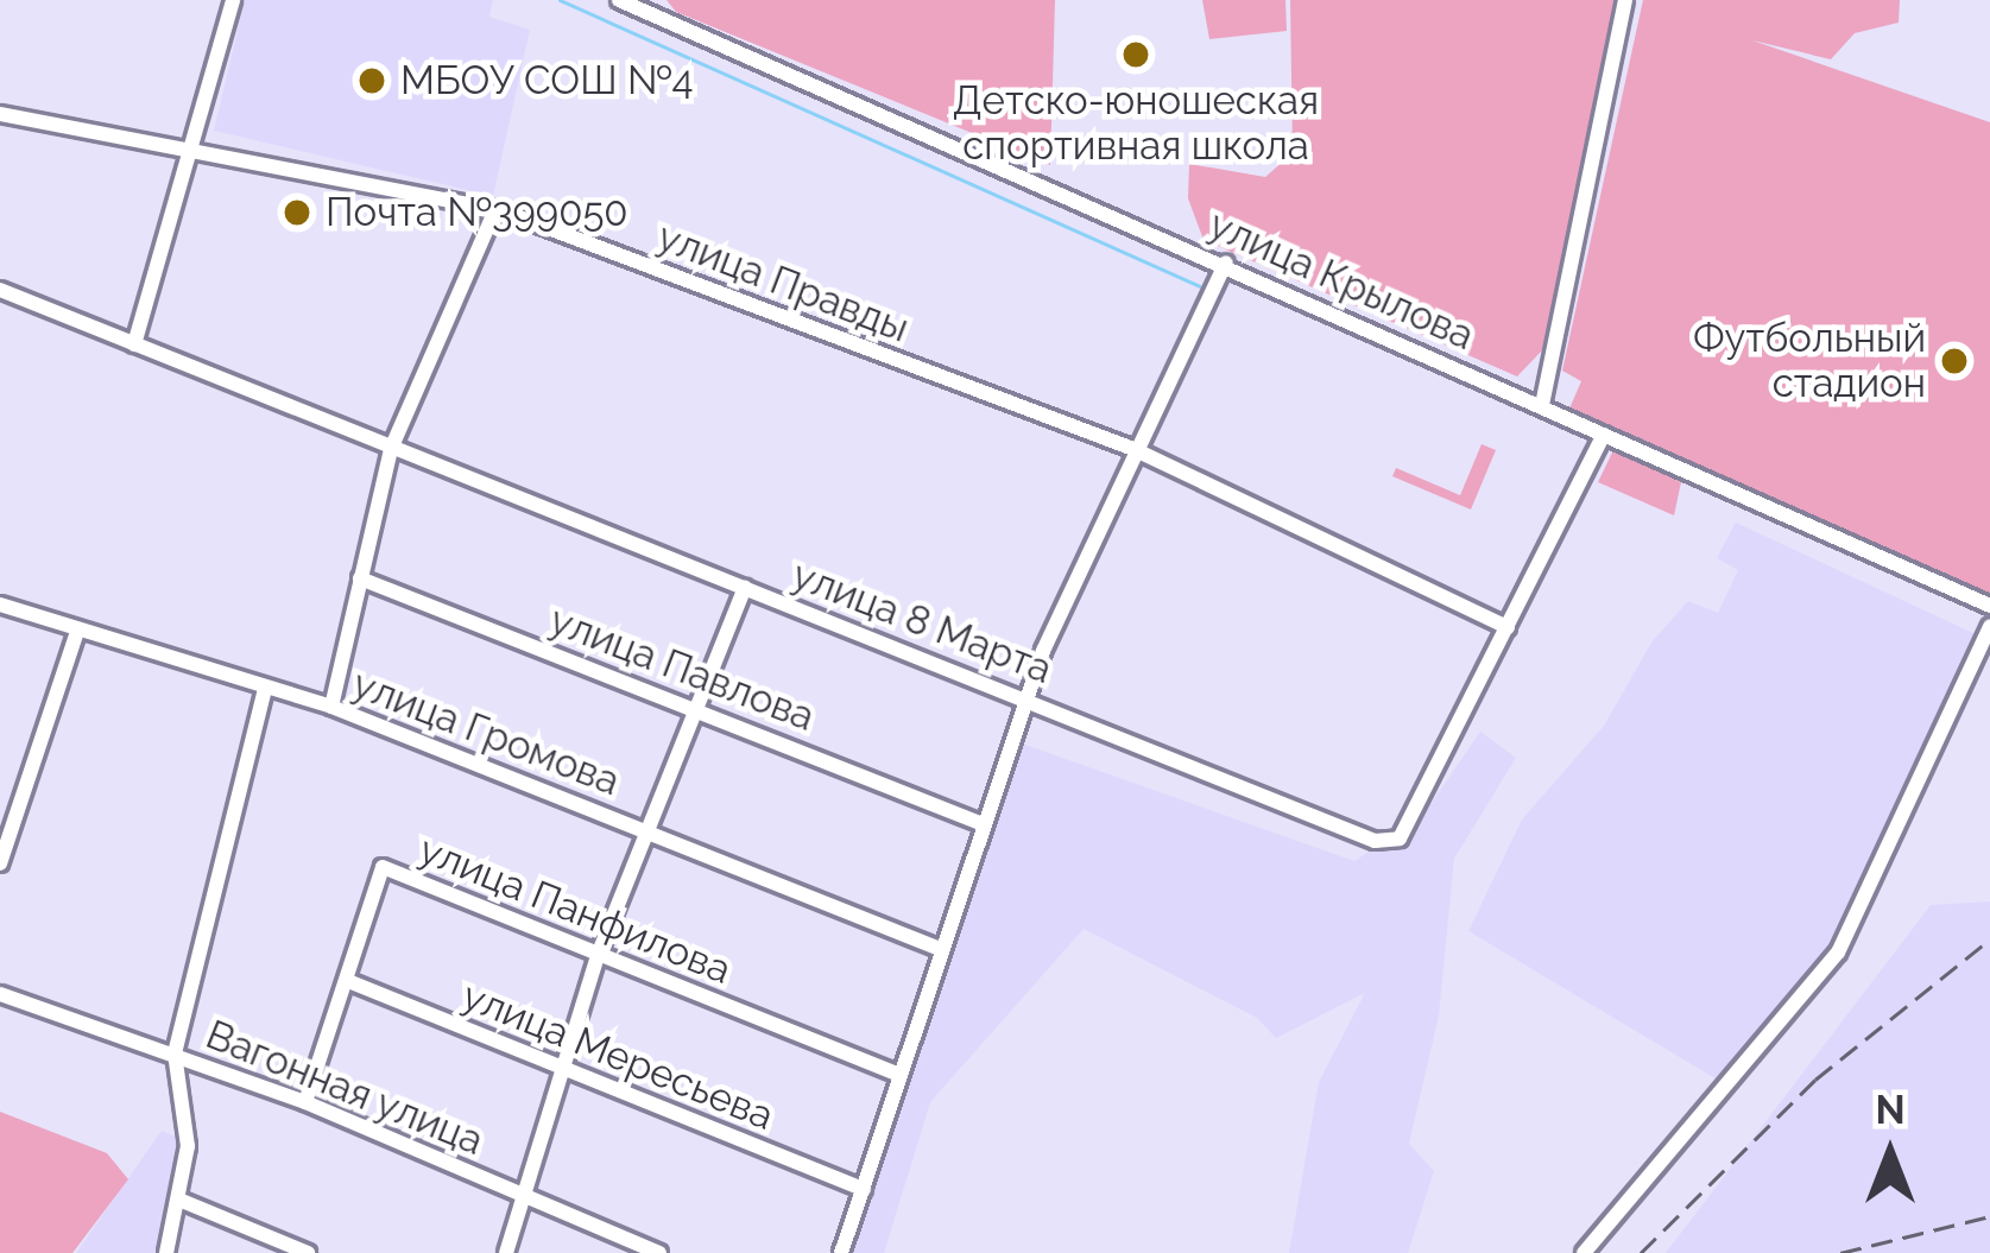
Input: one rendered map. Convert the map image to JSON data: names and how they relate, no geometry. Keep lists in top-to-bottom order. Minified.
{"streets":{"street":["улица Крылова","улица Правды","улица 8 Марта","улица Павлова","улица Громова","улица Панфилова","улица Мересьева","Вагонная улица"]},"crossings":[["улица Крылова","улица 8 Марта"],["улица Правды","улица 8 Марта"],["улица Панфилова","улица Мересьева"],["улица Панфилова","Вагонная улица"]],"places":["Детско-юношеская спортивная школа","МБОУ СОШ №4","Почта №399050","Футбольный стадион"],"north":"top"}
